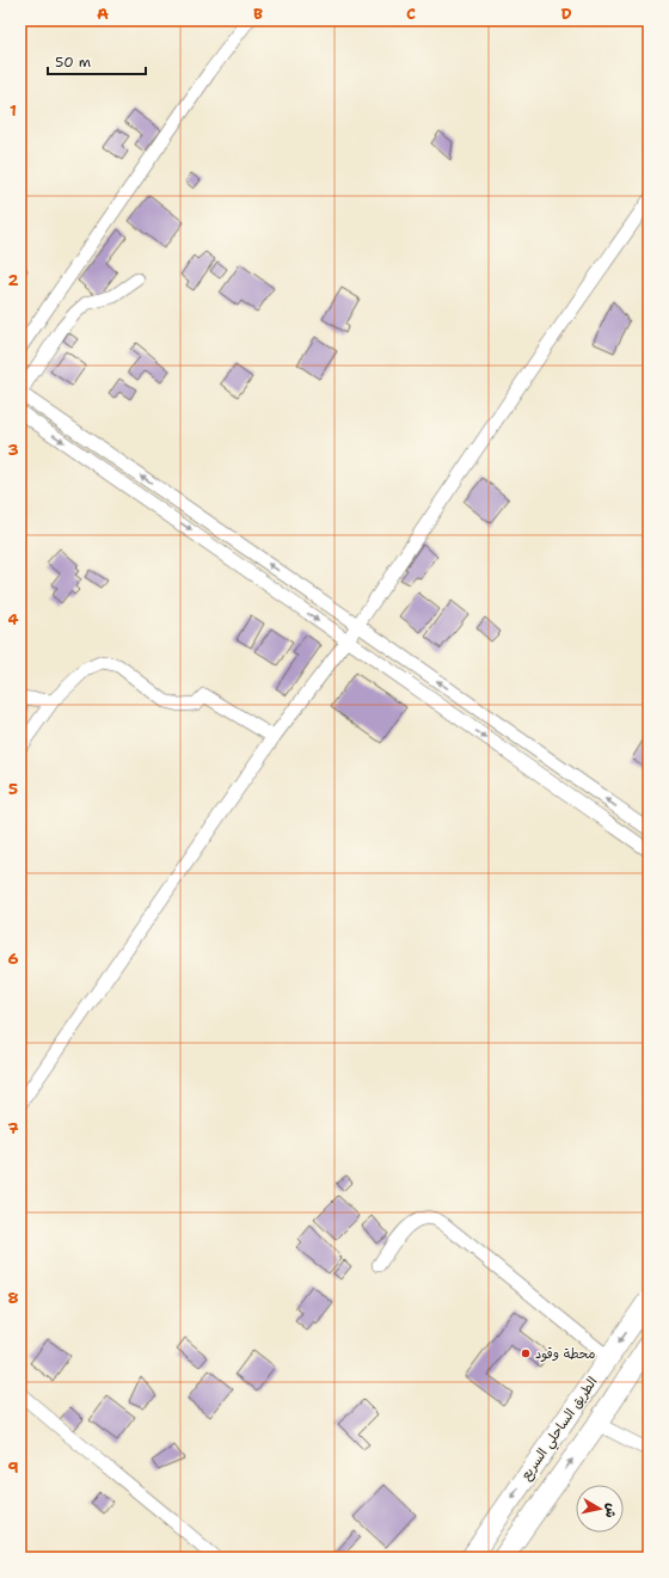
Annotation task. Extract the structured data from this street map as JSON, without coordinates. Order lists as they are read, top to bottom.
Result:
{
  "streets": {
    "highway": ["الطريق الساحلي السريع"]
  },
  "places": ["محطة وقود"],
  "scale_bar": "50 m",
  "north": "right",
  "grid": {
    "columns": [
      "A",
      "B",
      "C",
      "D"
    ],
    "rows": [
      "1",
      "2",
      "3",
      "4",
      "5",
      "6",
      "7",
      "8",
      "9"
    ]
  }
}
